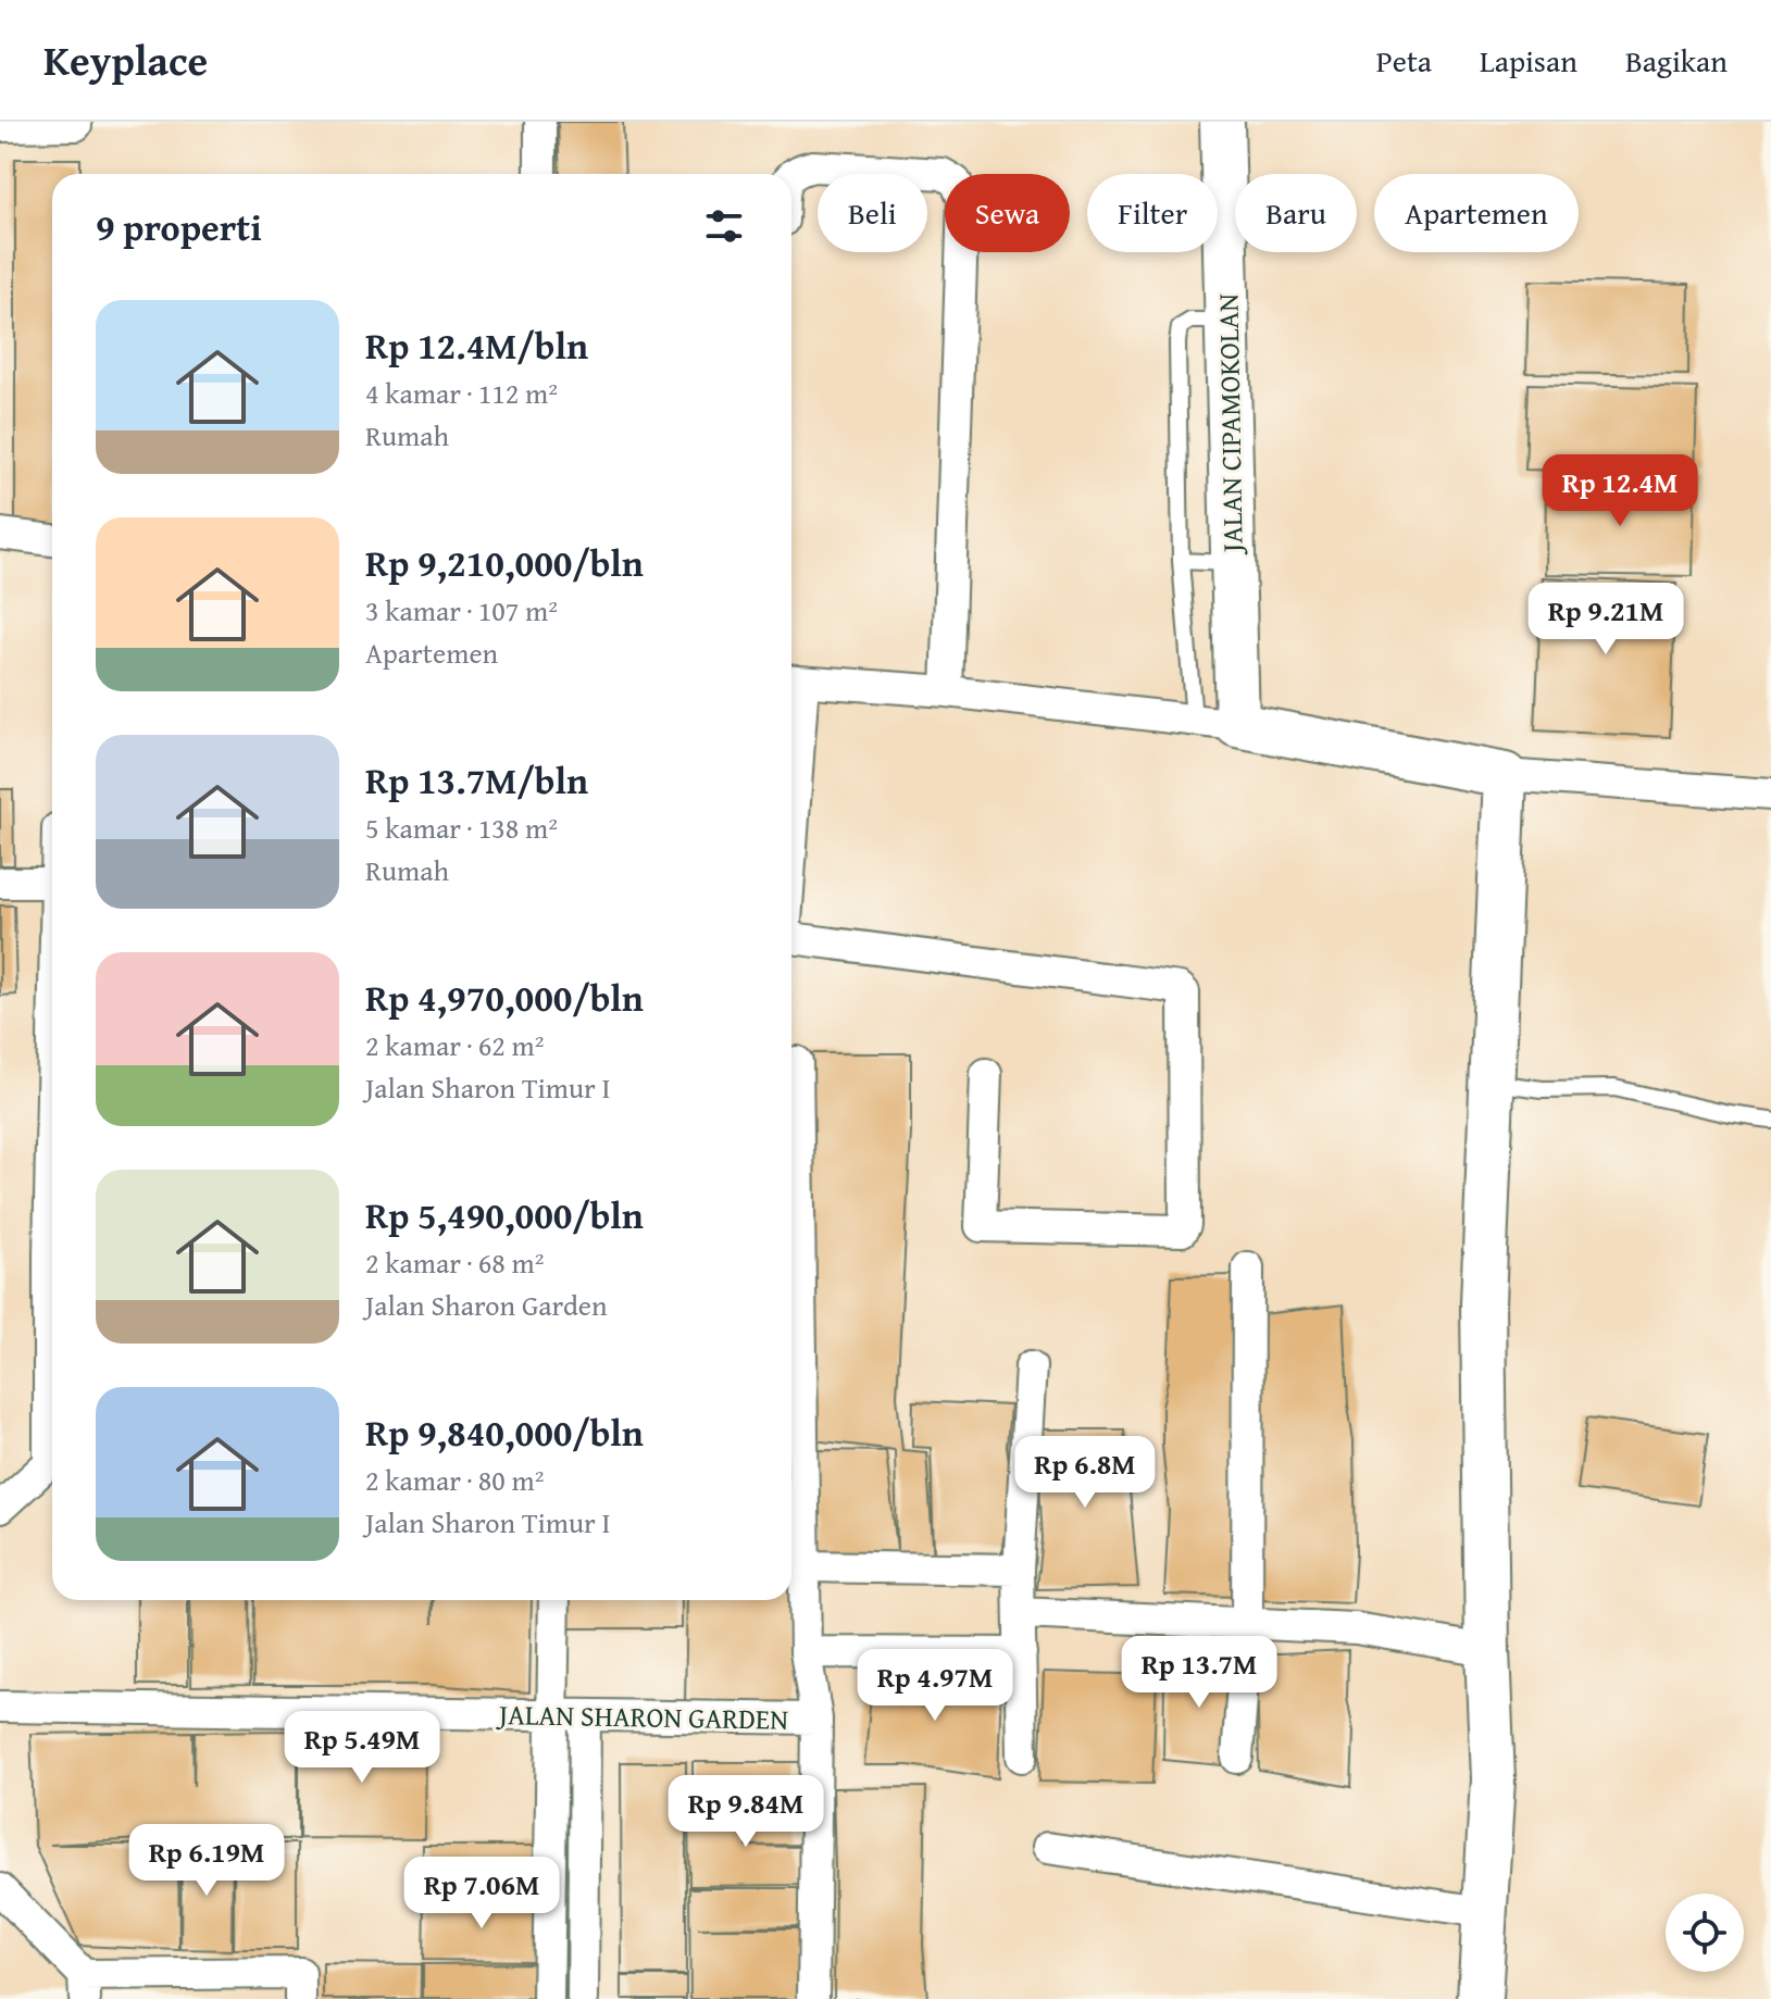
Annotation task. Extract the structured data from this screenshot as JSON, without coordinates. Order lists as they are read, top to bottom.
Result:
{
  "streets": {
    "street": ["JALAN CIPAMOKOLAN", "JALAN SHARON GARDEN"]
  },
  "page": {
    "header": "Keyplace",
    "nav": ["Peta", "Lapisan", "Bagikan"],
    "chip": [
      "Beli",
      "Sewa",
      "Filter",
      "Baru",
      "Apartemen"
    ],
    "heading": "9 properti",
    "list": [
      {
        "name": "Rp 12.4M/bln",
        "note": "4 kamar · 112 m² · Rumah"
      },
      {
        "name": "Rp 9,210,000/bln",
        "note": "3 kamar · 107 m² · Apartemen"
      },
      {
        "name": "Rp 13.7M/bln",
        "note": "5 kamar · 138 m² · Rumah"
      },
      {
        "name": "Rp 4,970,000/bln",
        "note": "2 kamar · 62 m² · Jalan Sharon Timur I"
      },
      {
        "name": "Rp 5,490,000/bln",
        "note": "2 kamar · 68 m² · Jalan Sharon Garden"
      },
      {
        "name": "Rp 9,840,000/bln",
        "note": "2 kamar · 80 m² · Jalan Sharon Timur I"
      }
    ],
    "price": [
      "Rp 12.4M",
      "Rp 9.21M",
      "Rp 6.8M",
      "Rp 13.7M",
      "Rp 4.97M",
      "Rp 5.49M",
      "Rp 9.84M",
      "Rp 6.19M",
      "Rp 7.06M"
    ]
  }
}
